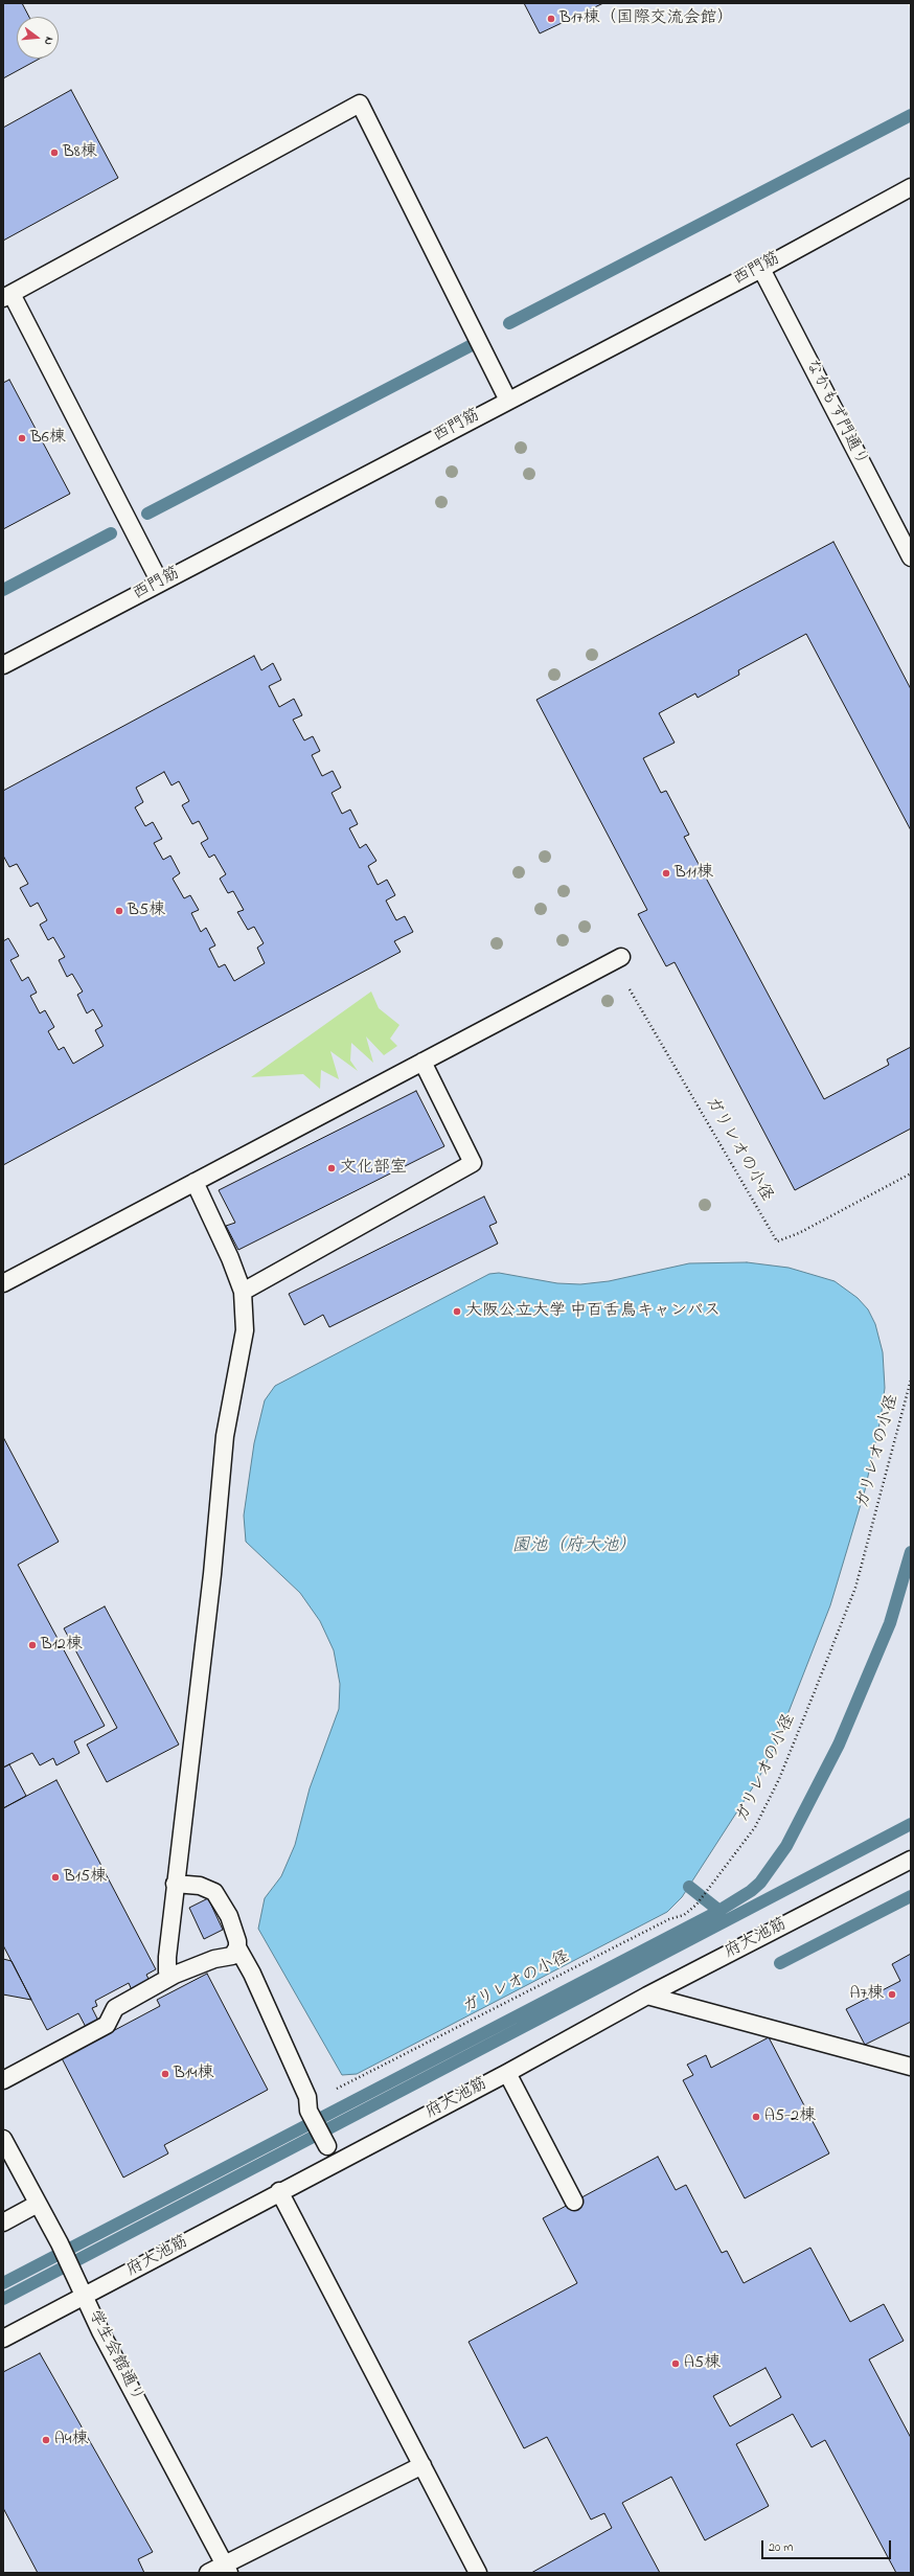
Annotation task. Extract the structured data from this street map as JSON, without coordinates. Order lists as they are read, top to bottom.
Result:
{
  "streets": {
    "lane": [
      "西門筋",
      "なかもず門通り",
      "府大池筋",
      "学生会館通り"
    ],
    "path": ["ガリレオの小径"]
  },
  "crossings": [
    ["西門筋", "なかもず門通り"],
    ["府大池筋", "学生会館通り"]
  ],
  "water": ["園池（府大池）"],
  "places": [
    "B17棟（国際交流会館）",
    "B8棟",
    "B6棟",
    "B11棟",
    "B5棟",
    "文化部室",
    "大阪公立大学 中百舌鳥キャンパス",
    "B12棟",
    "B15棟",
    "A7棟",
    "B14棟",
    "A5-2棟",
    "A5棟",
    "A4棟"
  ],
  "scale_bar": "20 m",
  "north": "right"
}
